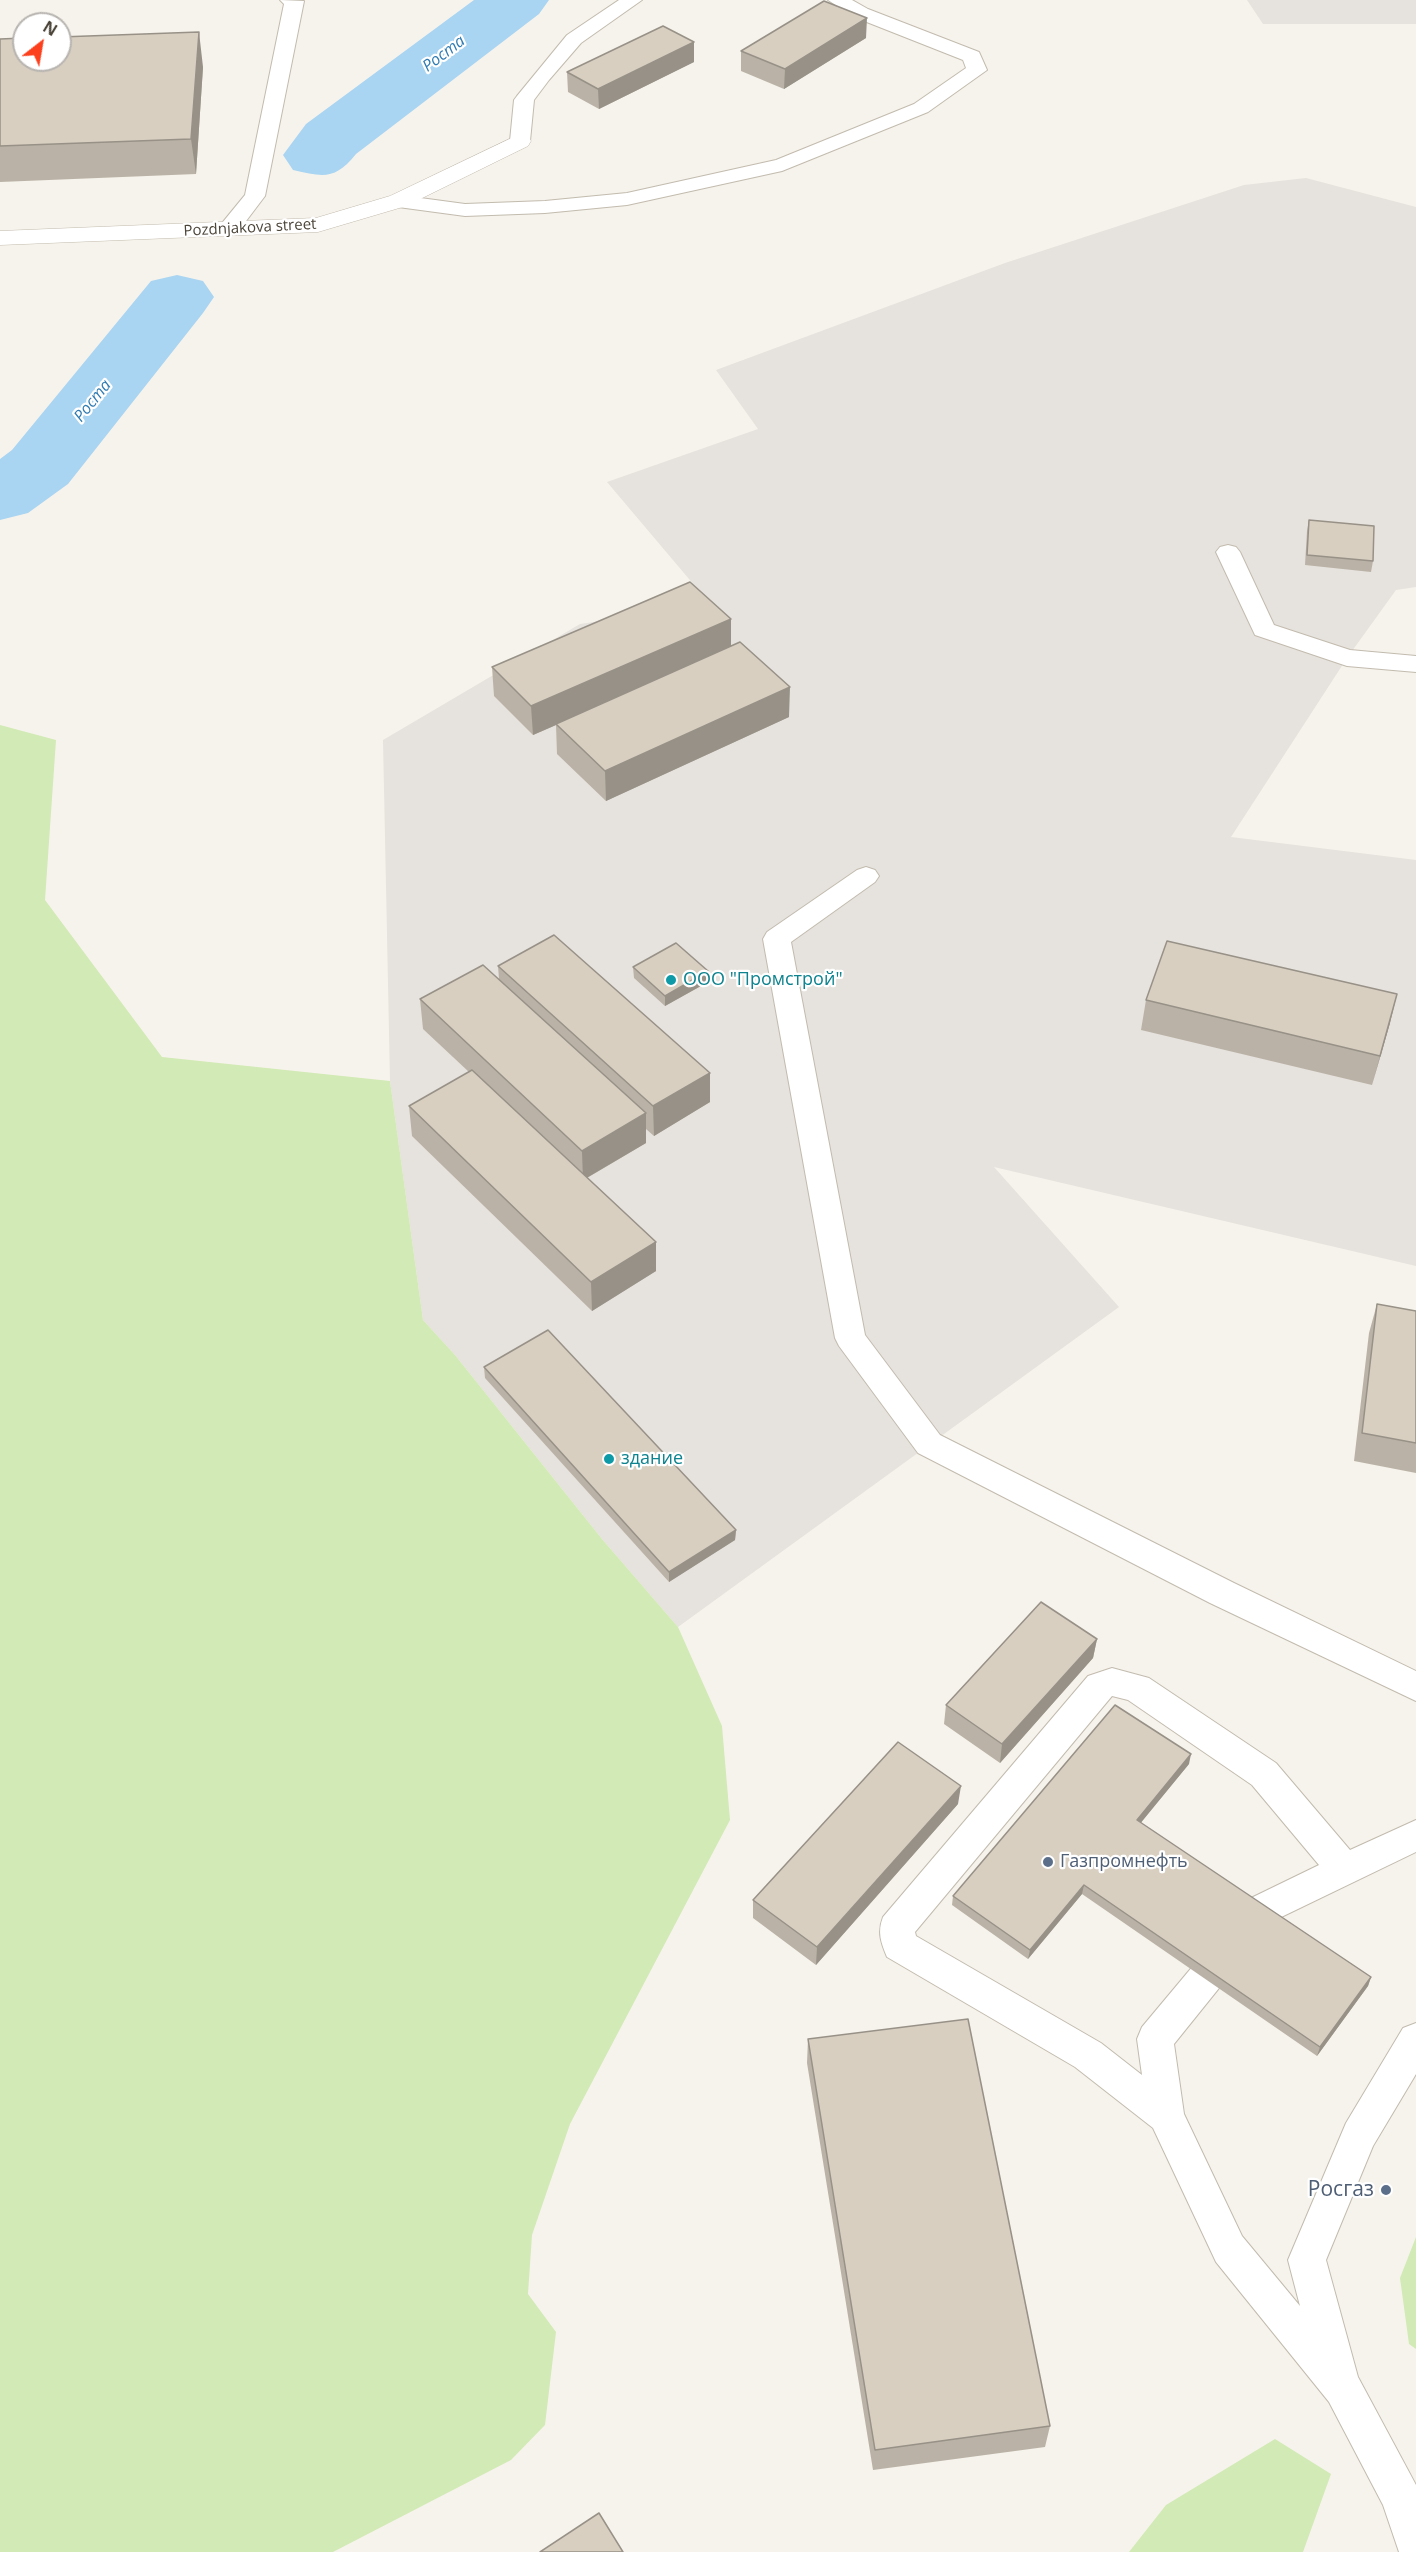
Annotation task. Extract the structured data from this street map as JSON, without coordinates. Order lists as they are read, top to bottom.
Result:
{
  "streets": {
    "street": ["Pozdnjakova street"]
  },
  "water": ["Роста"],
  "places": [
    "ООО \"Промстрой\"",
    "здание",
    "Газпромнефть",
    "Росгаз"
  ],
  "north": "top right"
}
